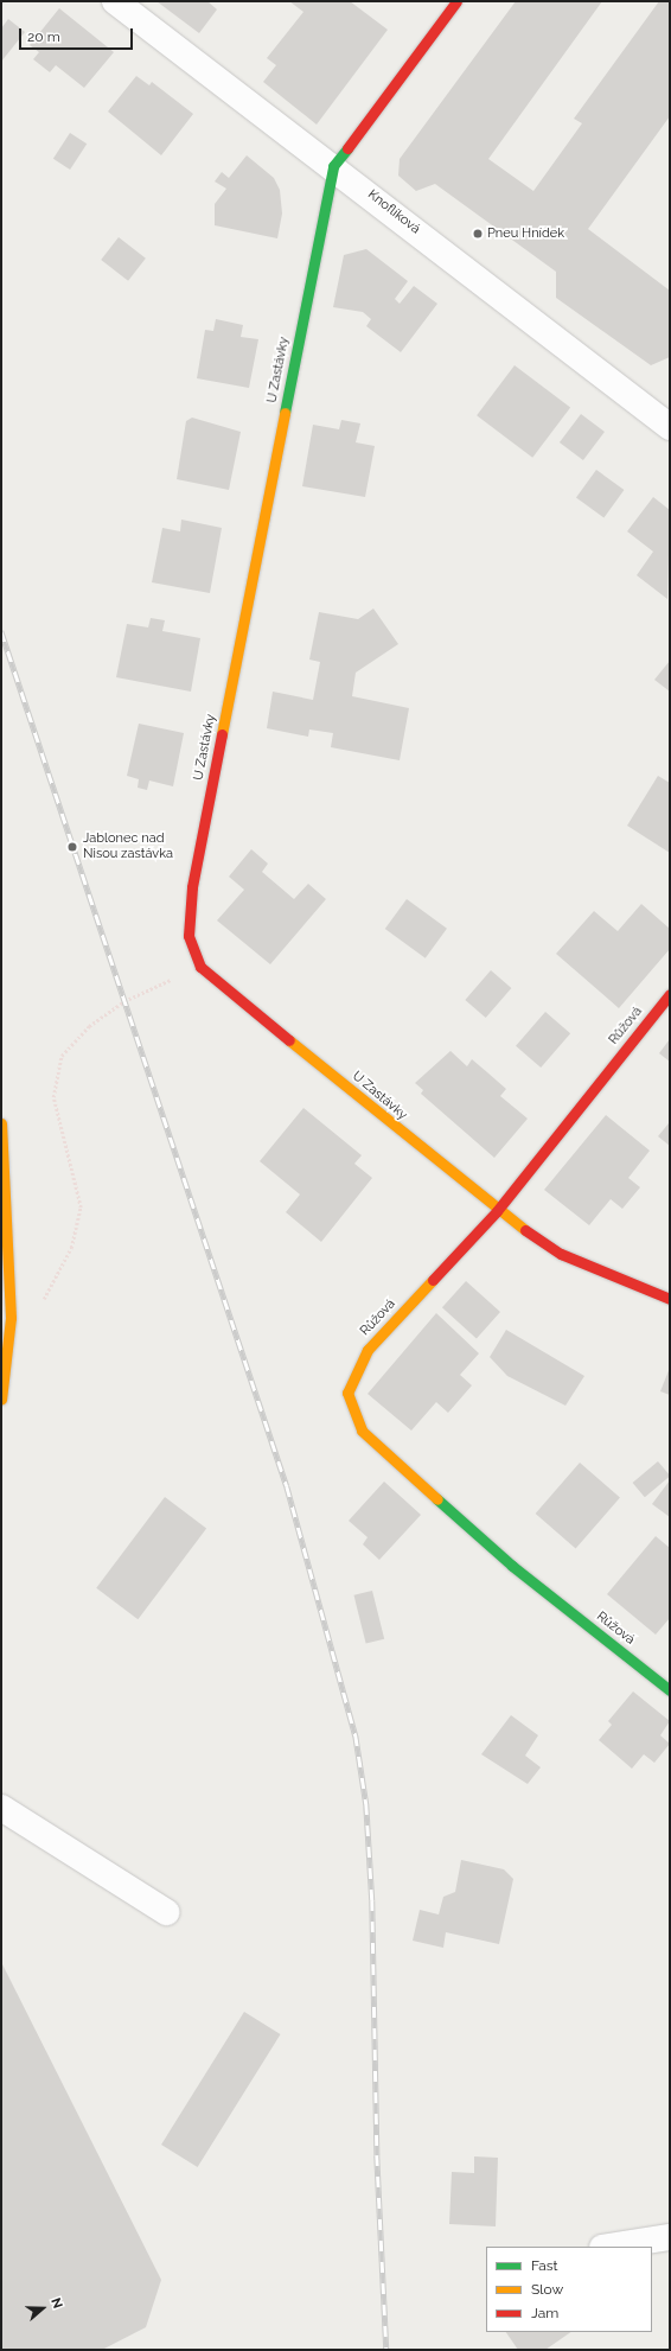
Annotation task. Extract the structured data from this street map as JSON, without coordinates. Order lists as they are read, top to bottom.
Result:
{
  "streets": {
    "street": ["Knoflíková", "U Zastávky", "Růžová"]
  },
  "crossings": [
    ["Knoflíková", "U Zastávky"],
    ["U Zastávky", "Růžová"]
  ],
  "places": ["Pneu Hnídek", "Jablonec nad Nisou zastávka"],
  "legend": ["Fast", "Slow", "Jam"],
  "scale_bar": "20 m",
  "north": "right"
}
